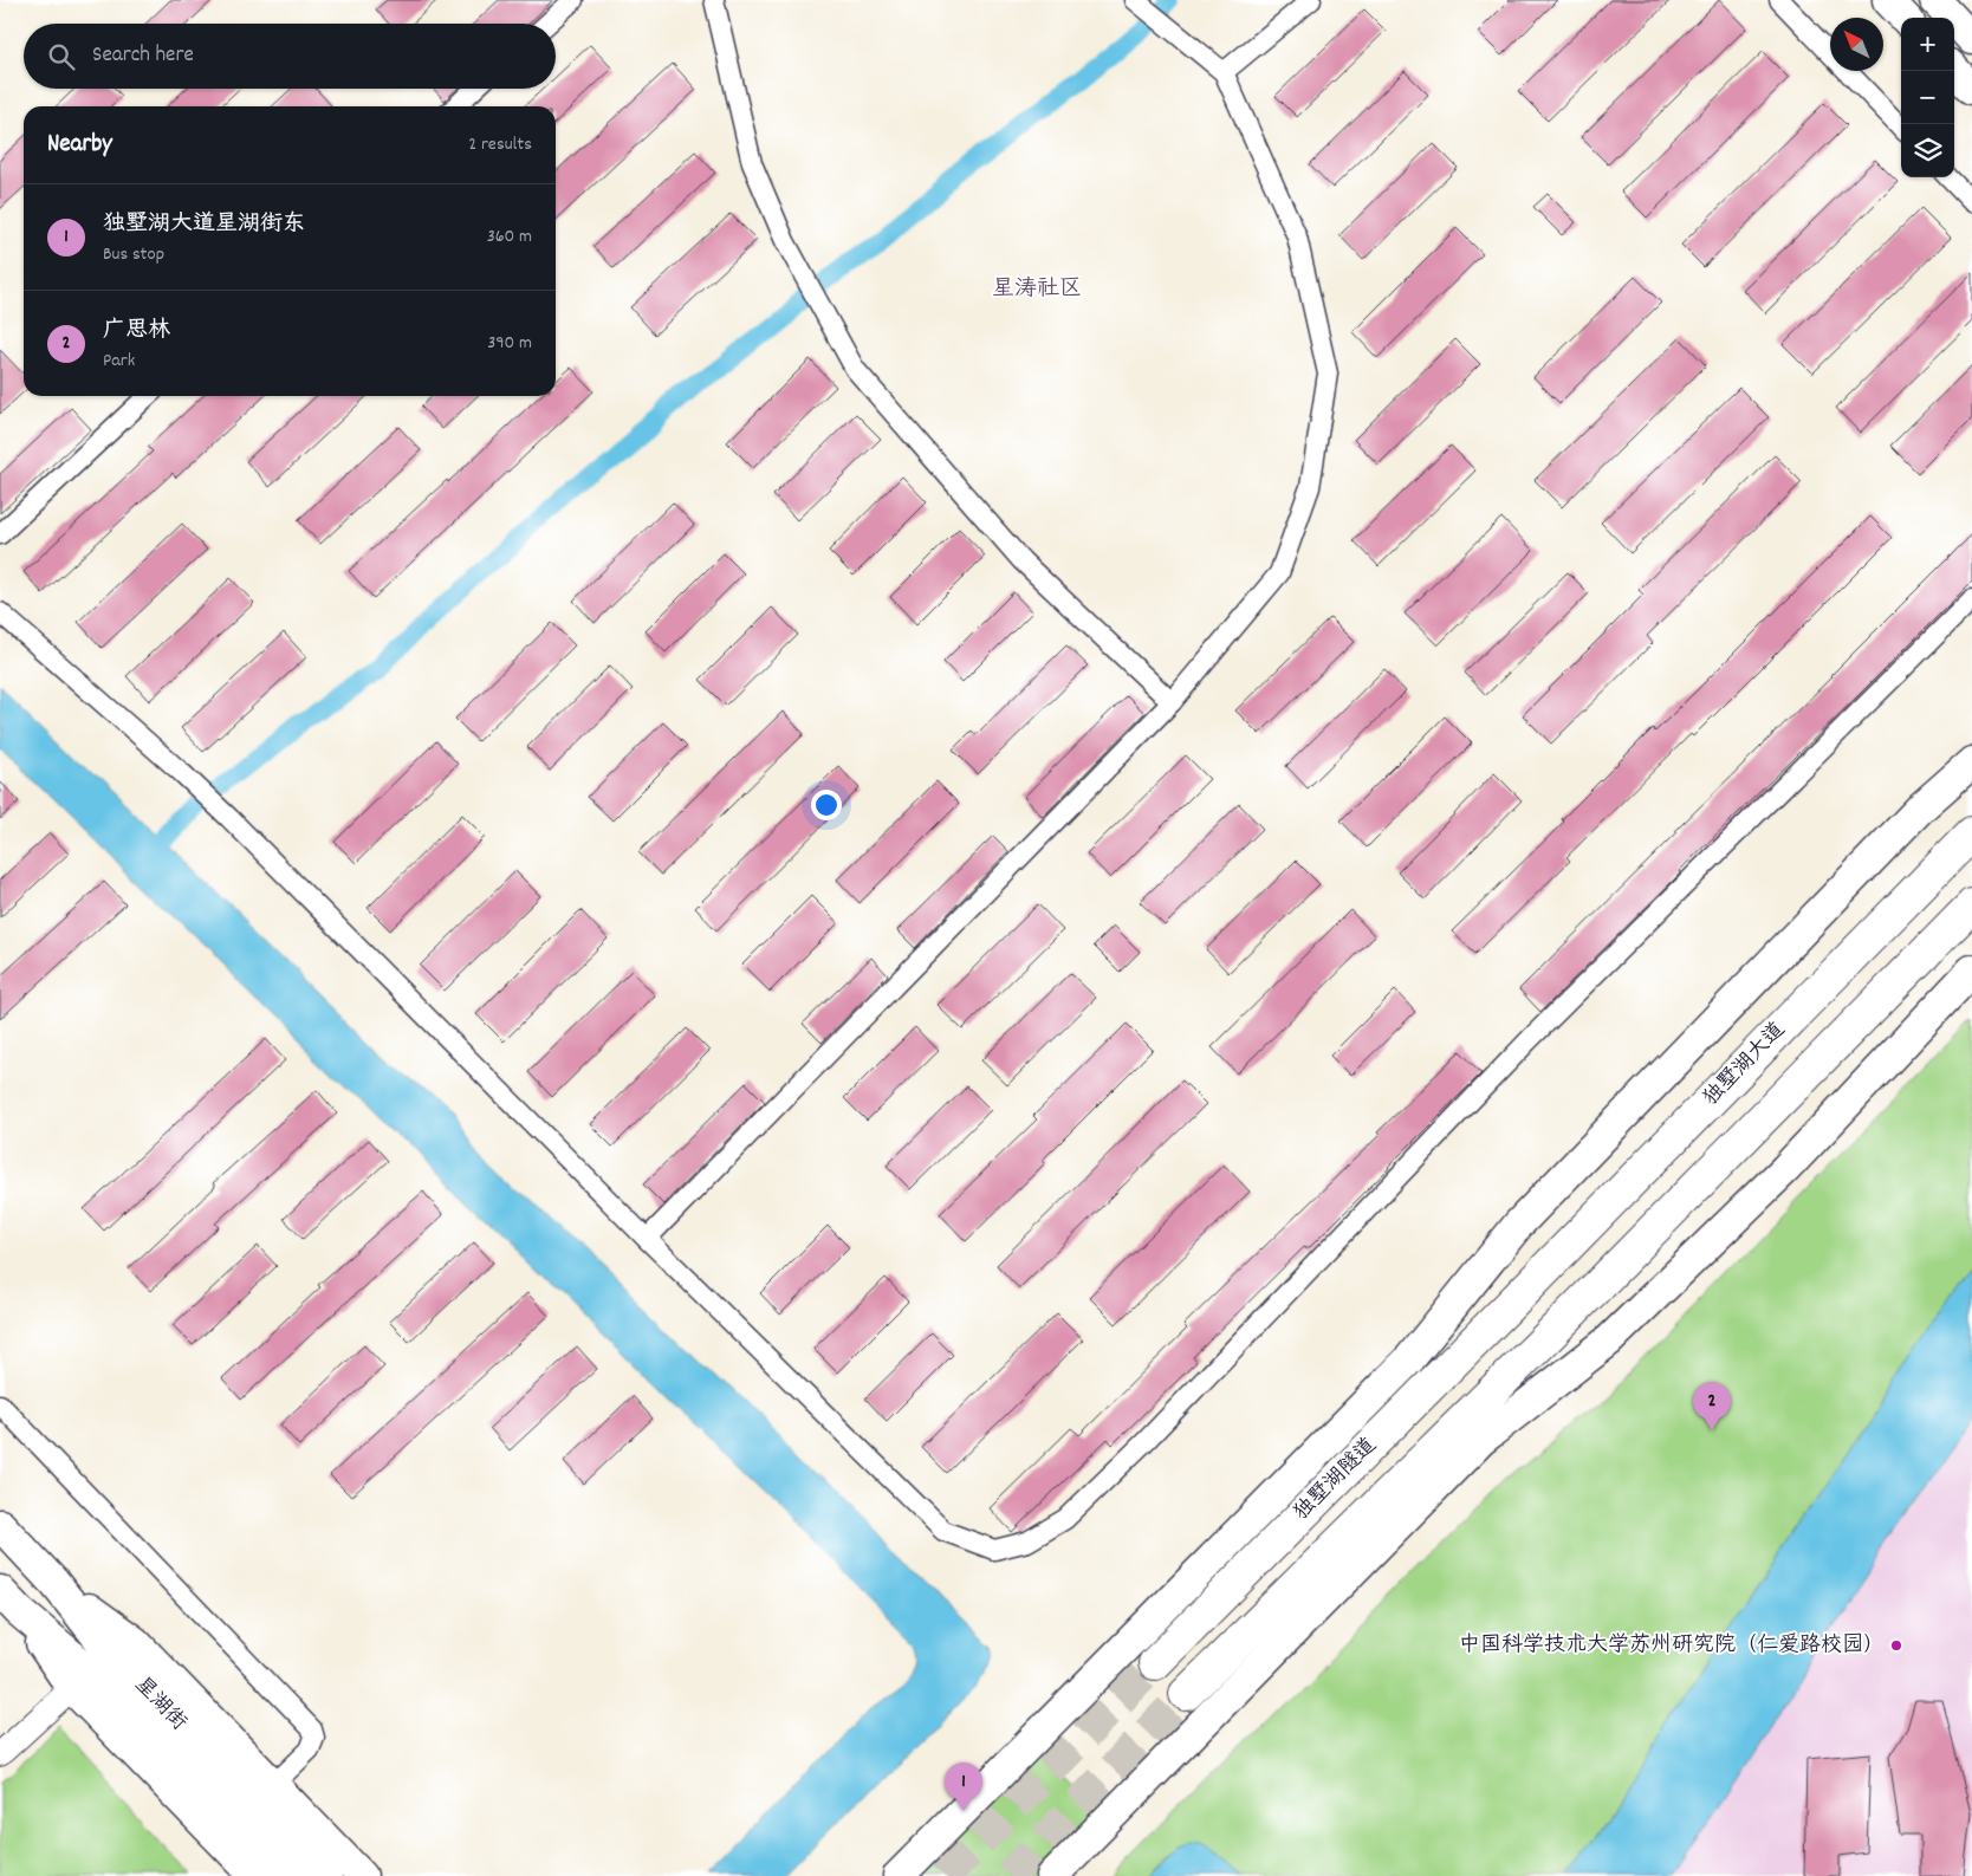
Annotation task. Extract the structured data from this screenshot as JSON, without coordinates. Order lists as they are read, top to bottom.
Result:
{
  "streets": {
    "highway": ["独墅湖大道", "独墅湖隧道"],
    "main road": ["星湖街"]
  },
  "crossings": [
    ["独墅湖大道", "独墅湖隧道"]
  ],
  "districts": ["星涛社区"],
  "places": ["中国科学技术大学苏州研究院（仁爱路校园）"],
  "north": "top left",
  "page": {
    "map_buttons": ["+", "−"],
    "search": "Search here",
    "heading": ["Nearby", "2 results"],
    "list": [
      {
        "mark": "1",
        "name": "独墅湖大道星湖街东",
        "note": "Bus stop",
        "value": "360 m"
      },
      {
        "mark": "2",
        "name": "广思林",
        "note": "Park",
        "value": "390 m"
      }
    ],
    "pins": ["2", "1"]
  }
}
